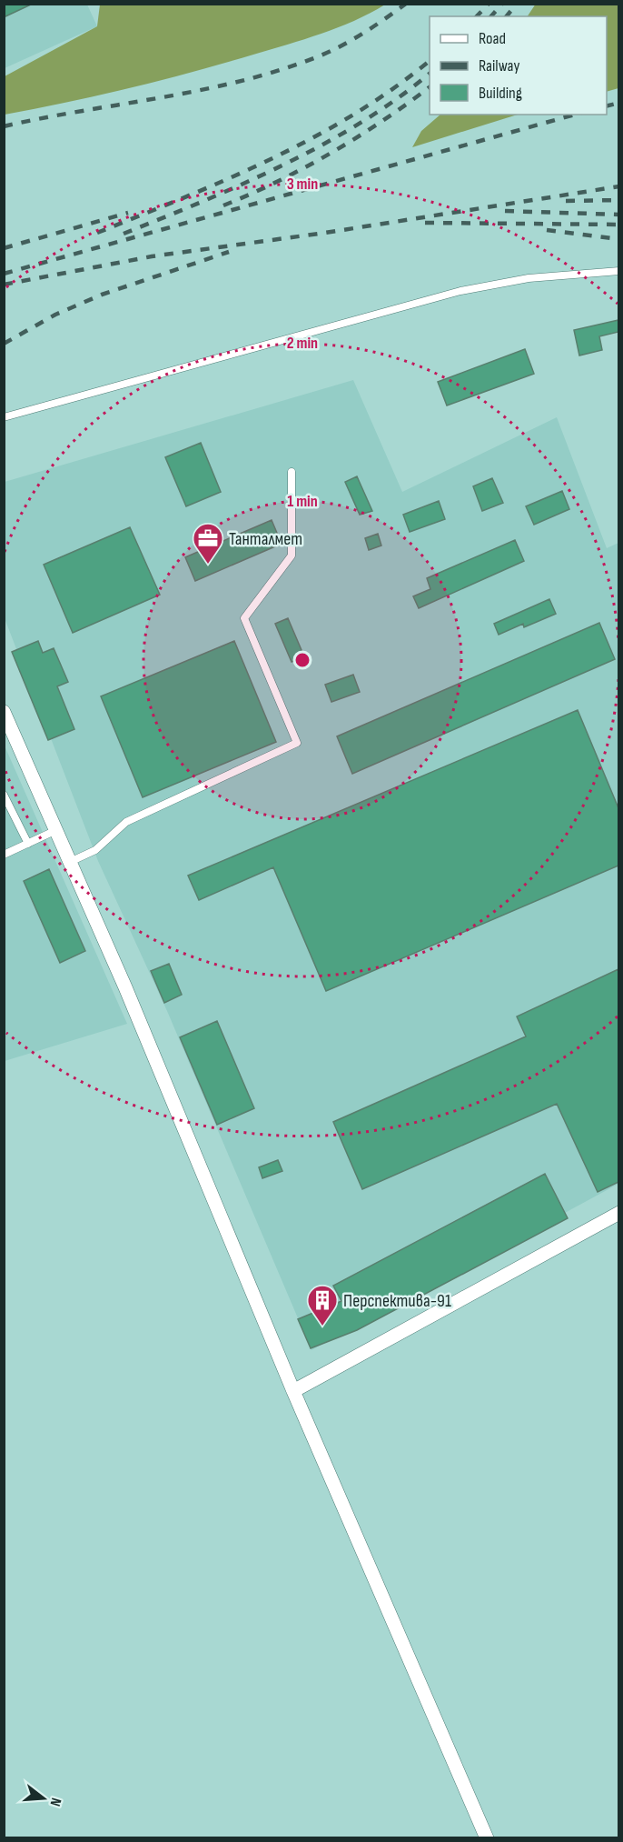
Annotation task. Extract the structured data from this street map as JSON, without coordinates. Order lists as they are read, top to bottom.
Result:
{
  "places": {
    "office": ["Танталмет"],
    "building": ["Перспектива-91"]
  },
  "legend": ["Road", "Railway", "Building"],
  "north": "right",
  "rings": ["3 min", "2 min", "1 min"]
}
